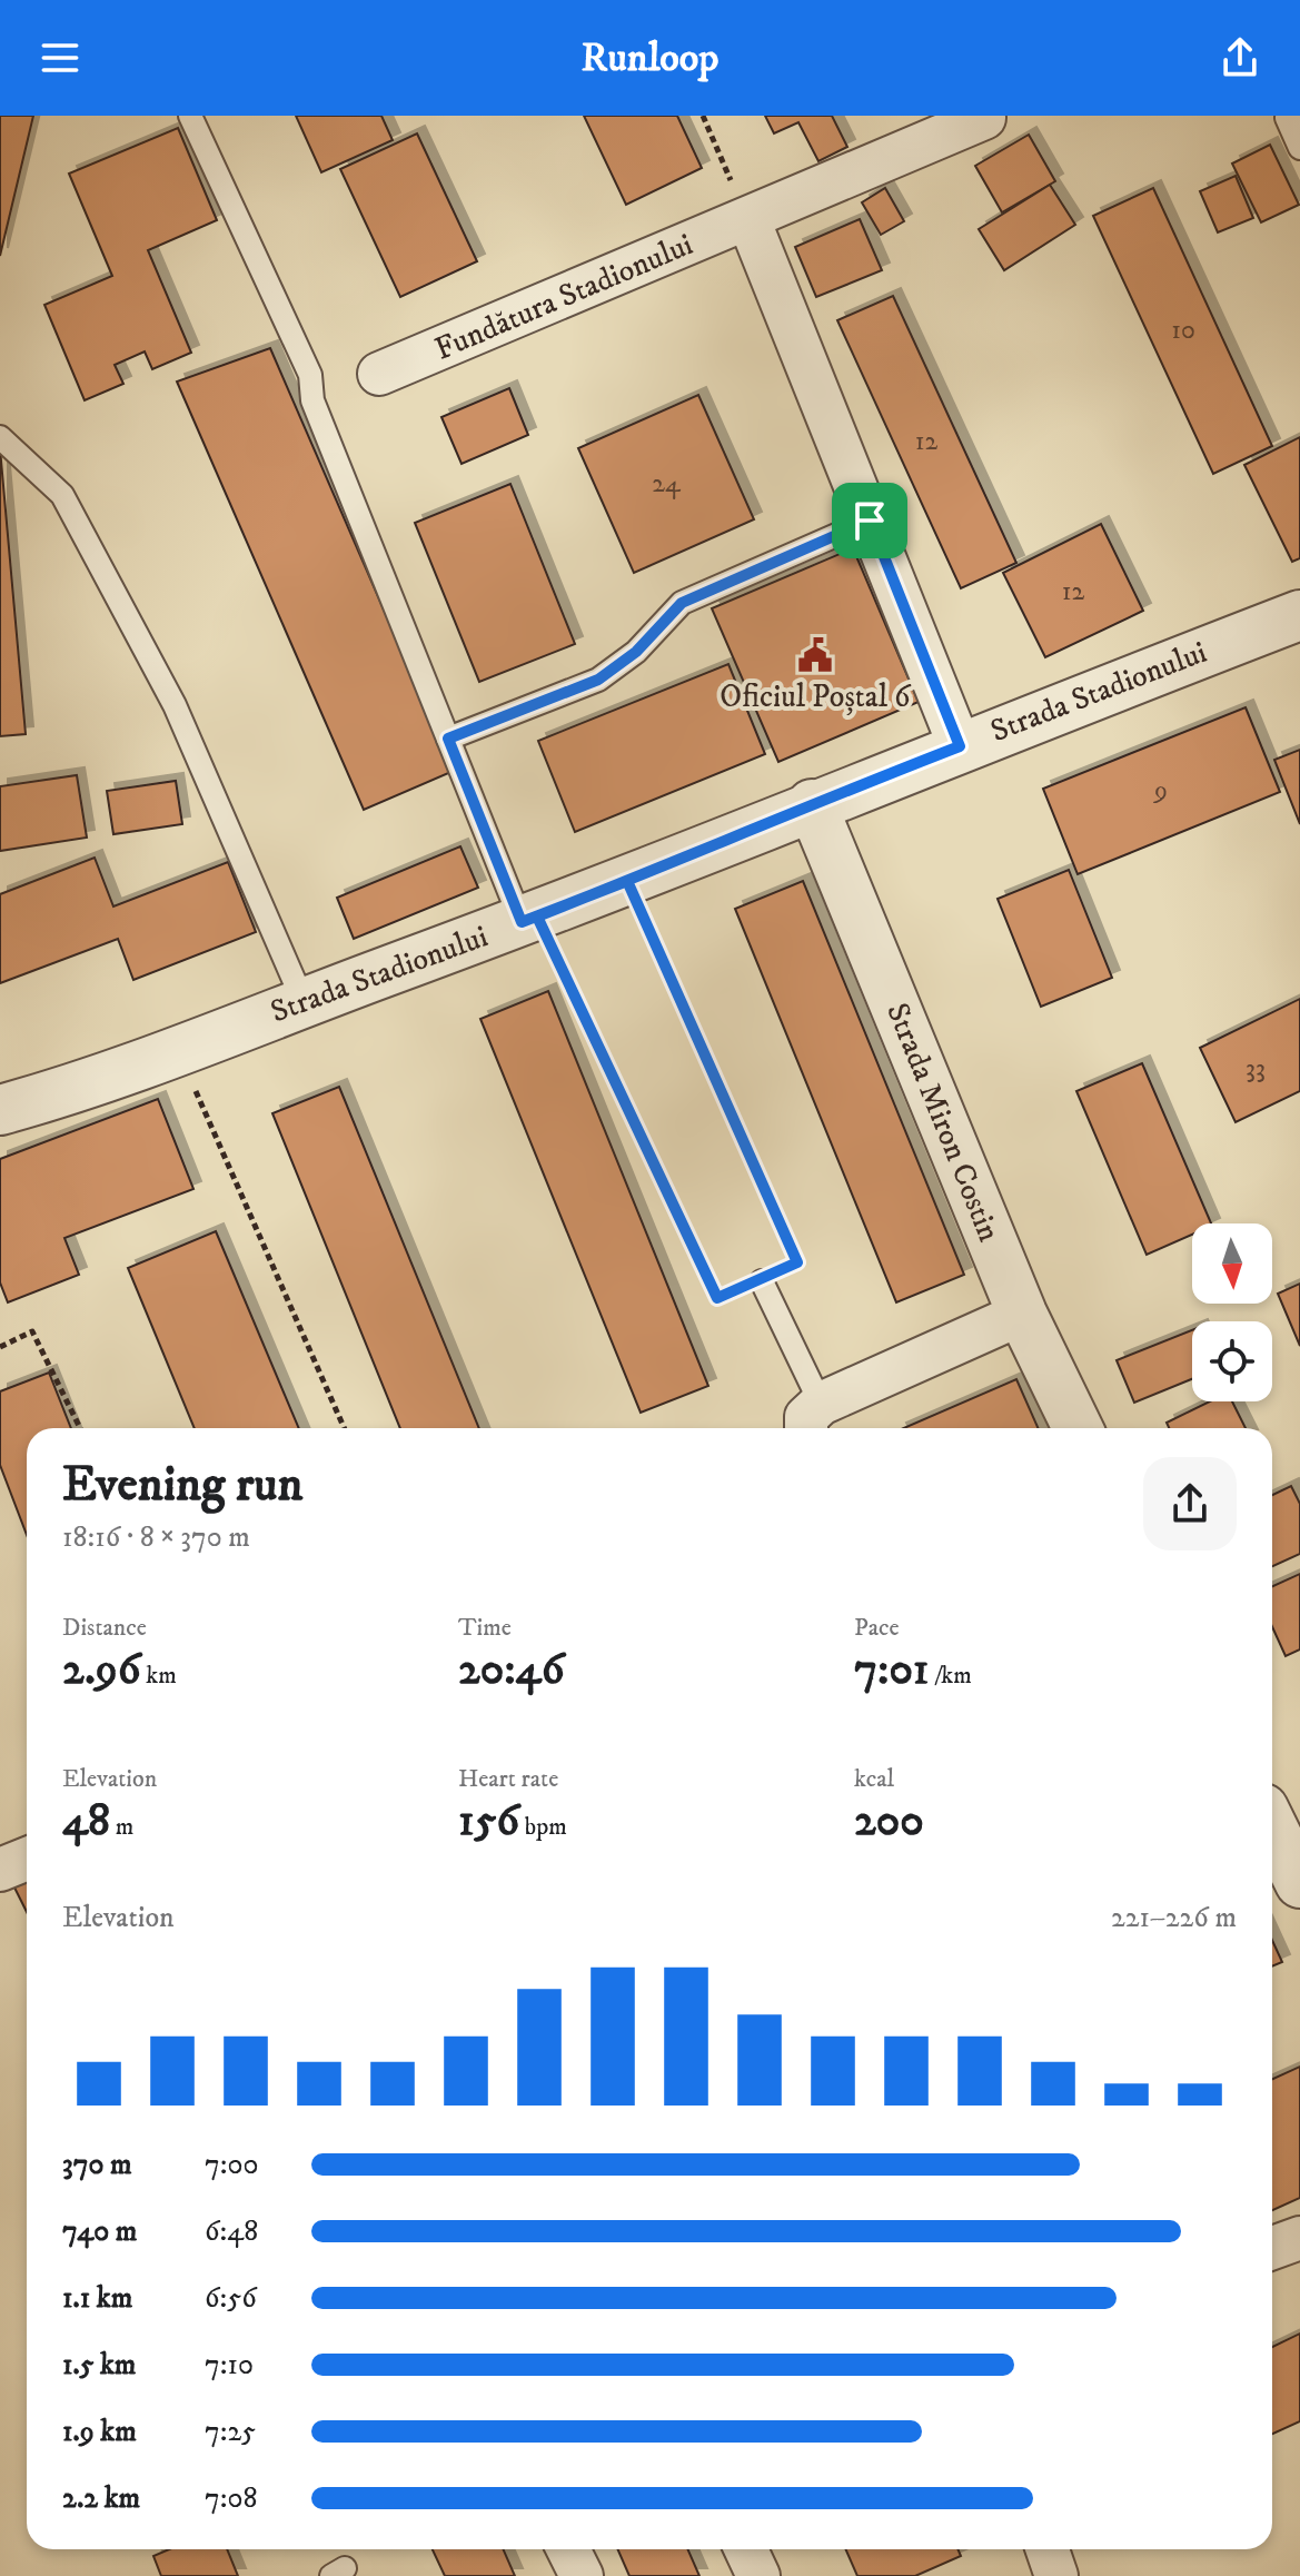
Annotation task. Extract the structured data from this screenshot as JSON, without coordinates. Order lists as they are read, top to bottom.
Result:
{
  "streets": {
    "street": ["Fundătura Stadionului", "Strada Stadionului", "Strada Miron Costin"]
  },
  "crossings": [
    ["Strada Stadionului", "Strada Miron Costin"]
  ],
  "places": {
    "public building": ["Oficiul Poștal 6"]
  },
  "house_numbers": [
    "10",
    "12",
    "24",
    "12",
    "9",
    "33"
  ],
  "north": "bottom",
  "page": {
    "header": "Runloop",
    "heading": ["Evening run", "18:16 · 8 × 370 m"],
    "stats": [
      ["Distance", "2.96 km"],
      ["Time", "20:46"],
      ["Pace", "7:01 /km"],
      ["Elevation", "48 m"],
      ["Heart rate", "156 bpm"],
      ["kcal", "200"]
    ],
    "chart": ["Elevation", "221–226 m"],
    "list": [
      {
        "name": "370 m",
        "note": "7:00"
      },
      {
        "name": "740 m",
        "note": "6:48"
      },
      {
        "name": "1.1 km",
        "note": "6:56"
      },
      {
        "name": "1.5 km",
        "note": "7:10"
      },
      {
        "name": "1.9 km",
        "note": "7:25"
      },
      {
        "name": "2.2 km",
        "note": "7:08"
      }
    ]
  }
}
